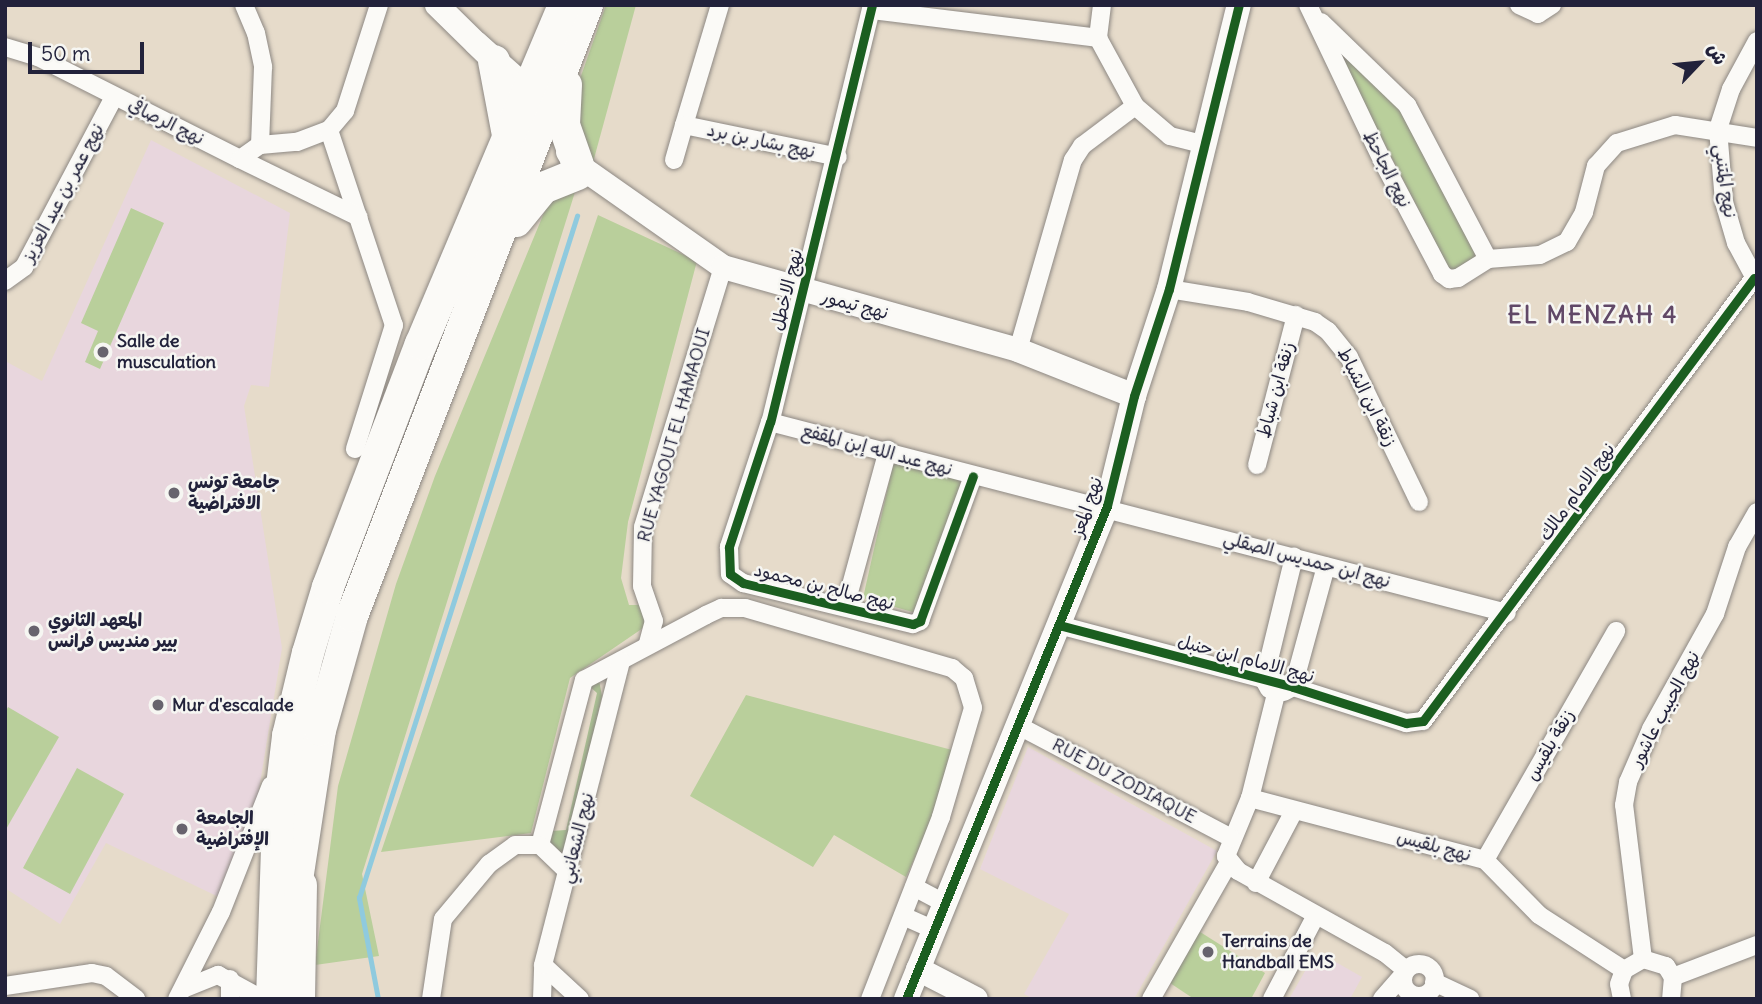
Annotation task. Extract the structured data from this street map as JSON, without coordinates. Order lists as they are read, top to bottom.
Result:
{
  "streets": {
    "street": [
      "نهج الرصافي",
      "نهج بشار بن برد",
      "نهج الجاحظ",
      "نهج المتنبي",
      "نهج عمر بن عبد العزيز",
      "نهج الاخطل",
      "نهج تيمور",
      "زنقة ابن شباط",
      "زنقة ابن الشباط",
      "RUE YAGOUT EL HAMAOUI",
      "نهج عبد الله إبن المقفع",
      "نهج الامام مالك",
      "نهج المعز",
      "نهج ابن حمديس الصقلي",
      "نهج صالح بن محمود",
      "نهج الامام ابن حنبل",
      "نهج الحبيب عاشور",
      "زنقة بلقيس",
      "RUE DU ZODIAQUE",
      "نهج الشعانبي",
      "نهج بلقيس"
    ]
  },
  "crossings": [
    ["نهج الرصافي", "نهج عمر بن عبد العزيز"],
    ["نهج بشار بن برد", "نهج الاخطل"],
    ["نهج الجاحظ", "نهج المتنبي"],
    ["نهج المتنبي", "نهج الامام مالك"],
    ["نهج الاخطل", "نهج تيمور"],
    ["نهج الاخطل", "نهج عبد الله إبن المقفع"],
    ["نهج الاخطل", "نهج صالح بن محمود"],
    ["نهج تيمور", "RUE YAGOUT EL HAMAOUI"],
    ["نهج تيمور", "نهج المعز"],
    ["زنقة ابن شباط", "زنقة ابن الشباط"],
    ["زنقة ابن الشباط", "نهج المعز"],
    ["نهج عبد الله إبن المقفع", "نهج المعز"],
    ["نهج عبد الله إبن المقفع", "نهج ابن حمديس الصقلي"],
    ["نهج عبد الله إبن المقفع", "نهج صالح بن محمود"],
    ["نهج الامام مالك", "نهج ابن حمديس الصقلي"],
    ["نهج الامام مالك", "نهج الامام ابن حنبل"],
    ["نهج المعز", "نهج ابن حمديس الصقلي"],
    ["نهج المعز", "نهج الامام ابن حنبل"],
    ["نهج المعز", "RUE DU ZODIAQUE"],
    ["زنقة بلقيس", "نهج بلقيس"]
  ],
  "districts": ["EL MENZAH 4"],
  "places": [
    "Salle de musculation",
    "جامعة تونس الافتراضية",
    "المعهد الثانوي بيير منديس فرانس",
    "Mur d'escalade",
    "الجامعة الإفتراضية",
    "Terrains de Handball EMS"
  ],
  "scale_bar": "50 m",
  "north": "top right"
}
